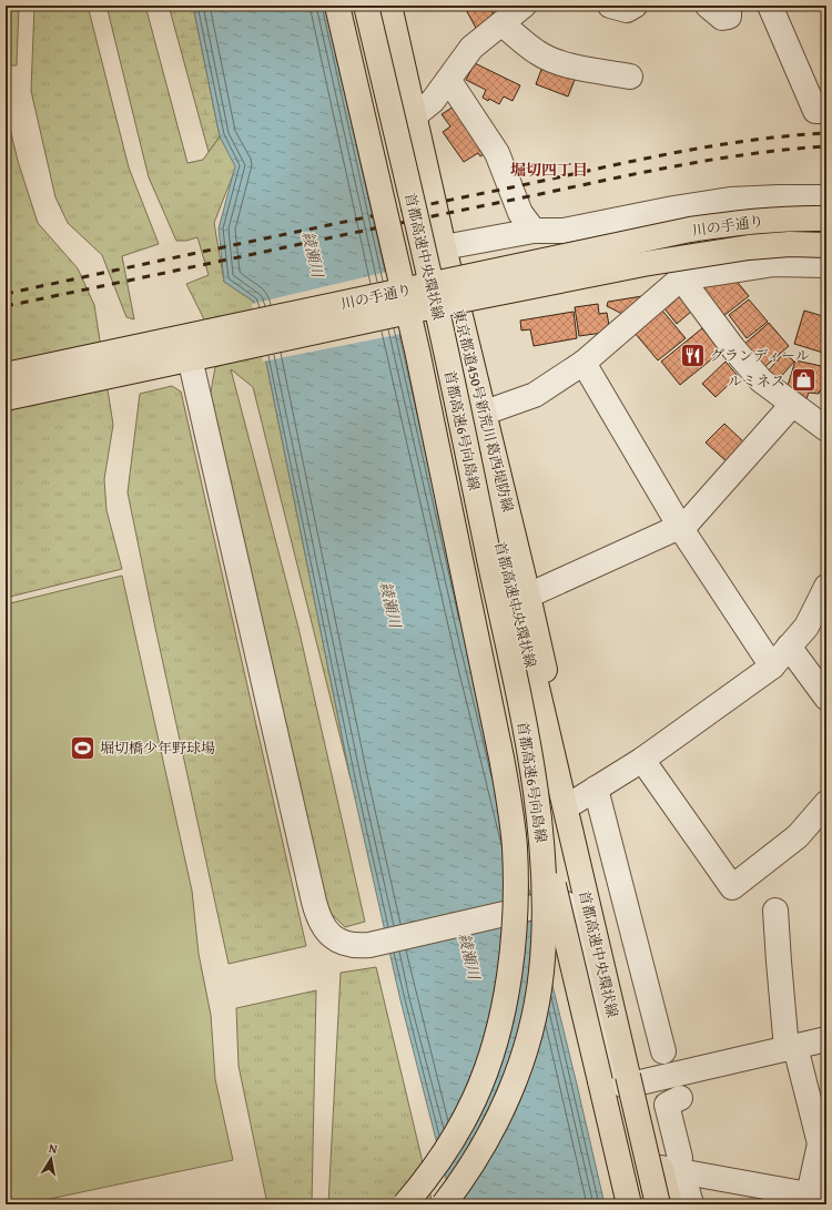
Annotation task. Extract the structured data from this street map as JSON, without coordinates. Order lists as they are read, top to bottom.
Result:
{
  "streets": {
    "main road": [
      "川の手通り",
      "首都高速中央環状線",
      "東京都道450号新荒川葛西堤防線",
      "首都高速6号向島線"
    ]
  },
  "crossings": [
    ["首都高速中央環状線", "首都高速6号向島線"]
  ],
  "districts": ["堀切四丁目"],
  "water": ["綾瀬川"],
  "places": {
    "restaurant": ["グランディール"],
    "shop": ["ルミネス"],
    "sports": ["堀切橋少年野球場"]
  },
  "north": "top"
}
